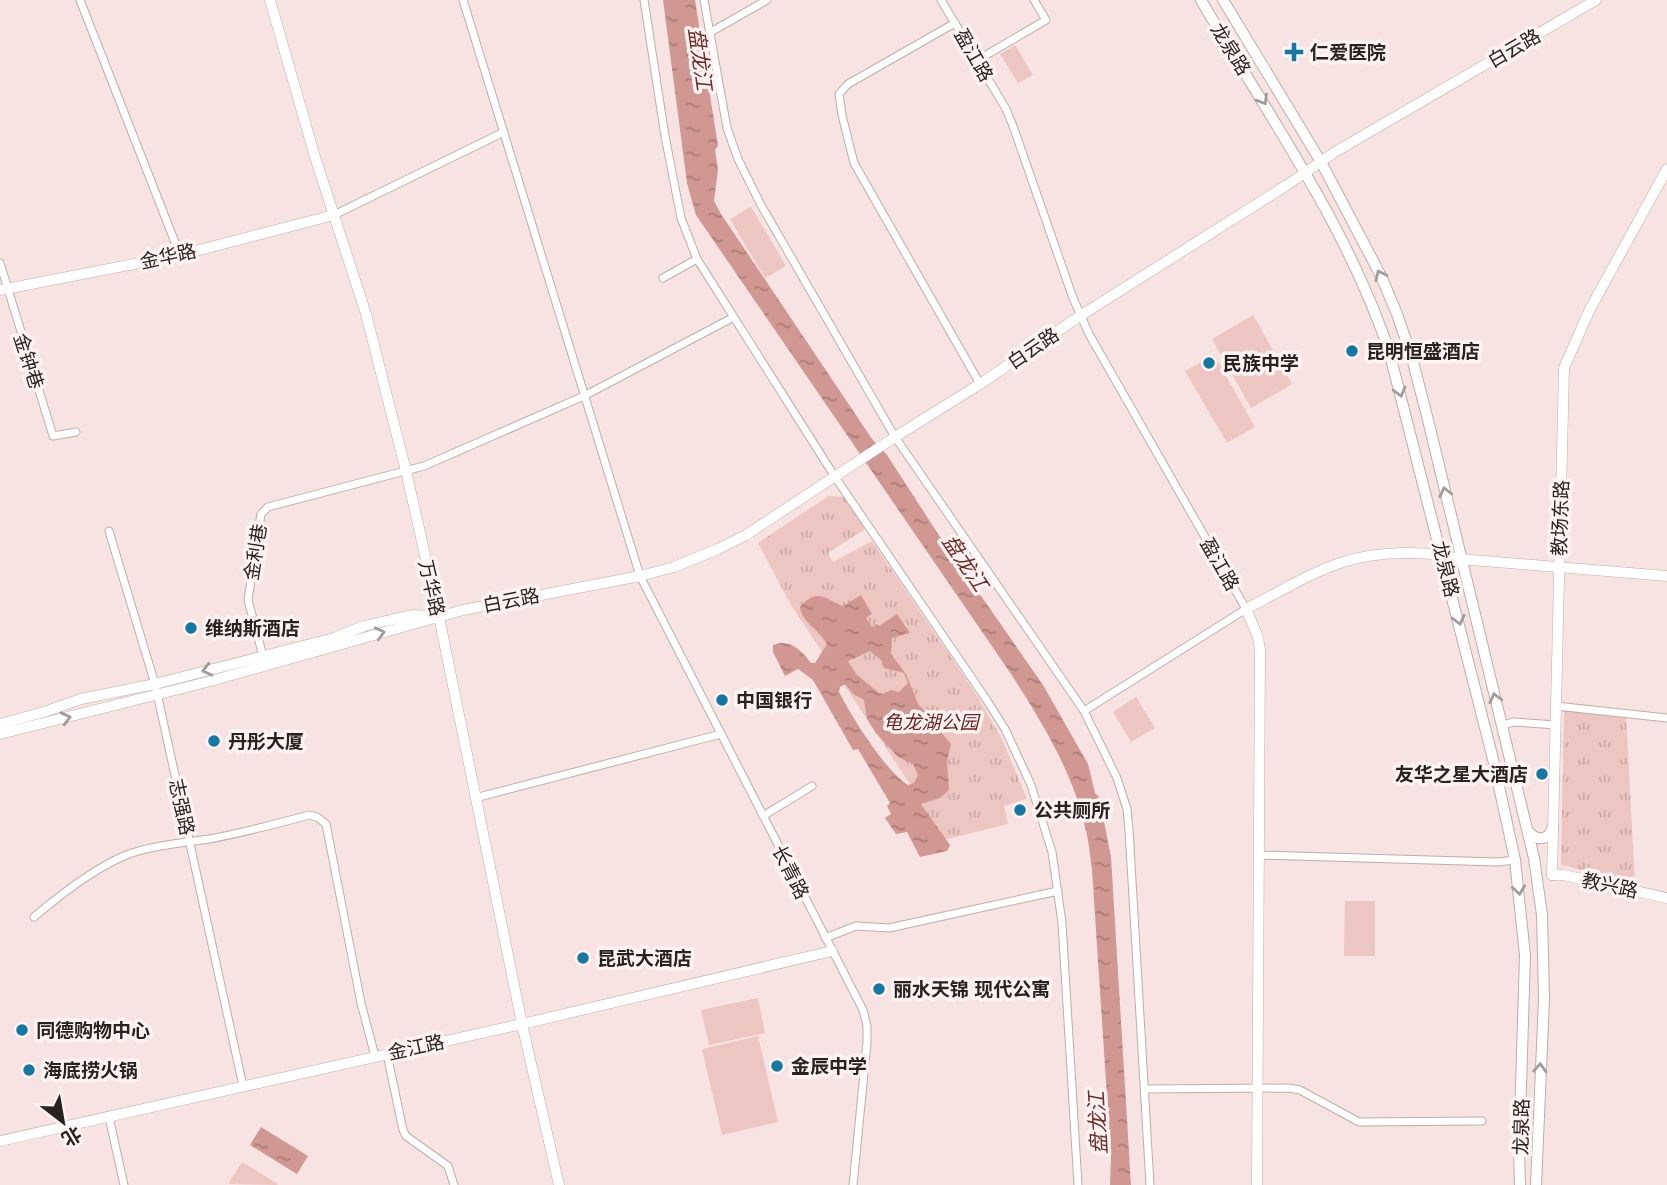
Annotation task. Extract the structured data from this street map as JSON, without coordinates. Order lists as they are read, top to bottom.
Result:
{
  "streets": {
    "main road": ["龙泉路"],
    "street": [
      "白云路",
      "盈江路",
      "金华路",
      "金钟巷",
      "教场东路",
      "金利巷",
      "万华路",
      "志强路",
      "长青路",
      "教兴路",
      "金江路"
    ]
  },
  "crossings": [
    ["白云路", "龙泉路"],
    ["白云路", "盈江路"],
    ["白云路", "金利巷"],
    ["白云路", "万华路"],
    ["白云路", "志强路"],
    ["白云路", "长青路"],
    ["金华路", "金钟巷"],
    ["金华路", "万华路"],
    ["教场东路", "教兴路"],
    ["金利巷", "万华路"],
    ["万华路", "金江路"],
    ["志强路", "金江路"],
    ["长青路", "金江路"]
  ],
  "water": ["盘龙江"],
  "parks": ["龟龙湖公园"],
  "places": {
    "health": ["仁爱医院"],
    "other": [
      "昆明恒盛酒店",
      "民族中学",
      "维纳斯酒店",
      "中国银行",
      "丹彤大厦",
      "友华之星大酒店",
      "公共厕所",
      "昆武大酒店",
      "丽水天锦 现代公寓",
      "同德购物中心",
      "金辰中学",
      "海底捞火锅"
    ]
  },
  "north": "bottom right"
}
